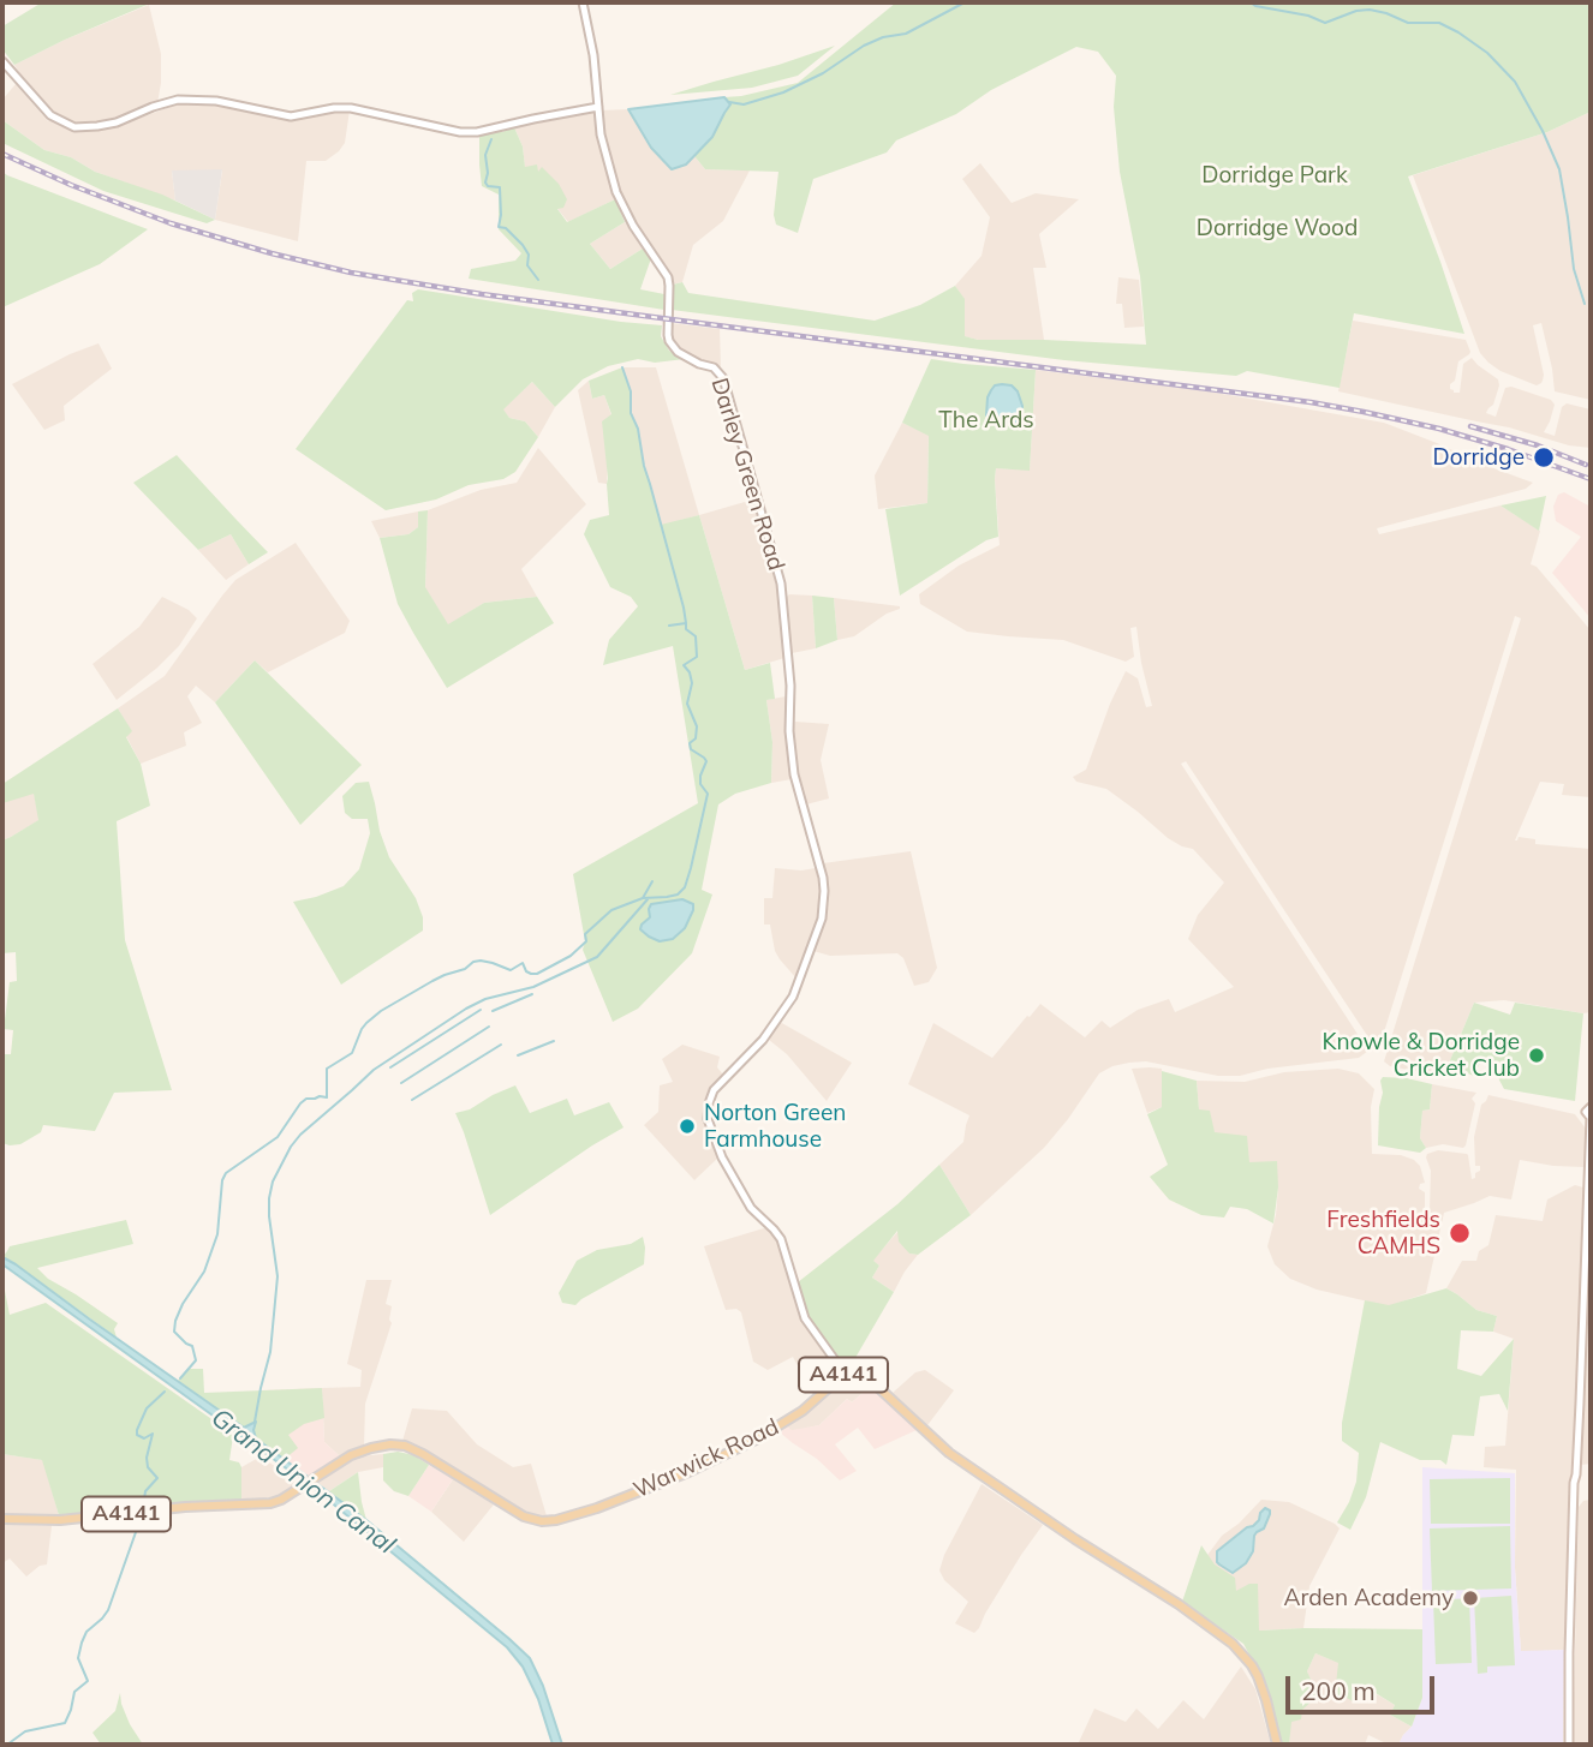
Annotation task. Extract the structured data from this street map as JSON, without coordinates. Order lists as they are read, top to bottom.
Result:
{
  "streets": {
    "main road": ["A4141", "Warwick Road"],
    "street": ["Darley Green Road"]
  },
  "crossings": [
    ["Darley Green Road", "A4141"],
    ["Darley Green Road", "Warwick Road"],
    ["A4141", "Warwick Road"]
  ],
  "water": ["Grand Union Canal"],
  "parks": ["Dorridge Park", "Dorridge Wood", "The Ards"],
  "places": [
    "Dorridge",
    "Knowle & Dorridge Cricket Club",
    "Norton Green Farmhouse",
    "Freshfields CAMHS",
    "Arden Academy"
  ],
  "scale_bar": "200 m"
}
